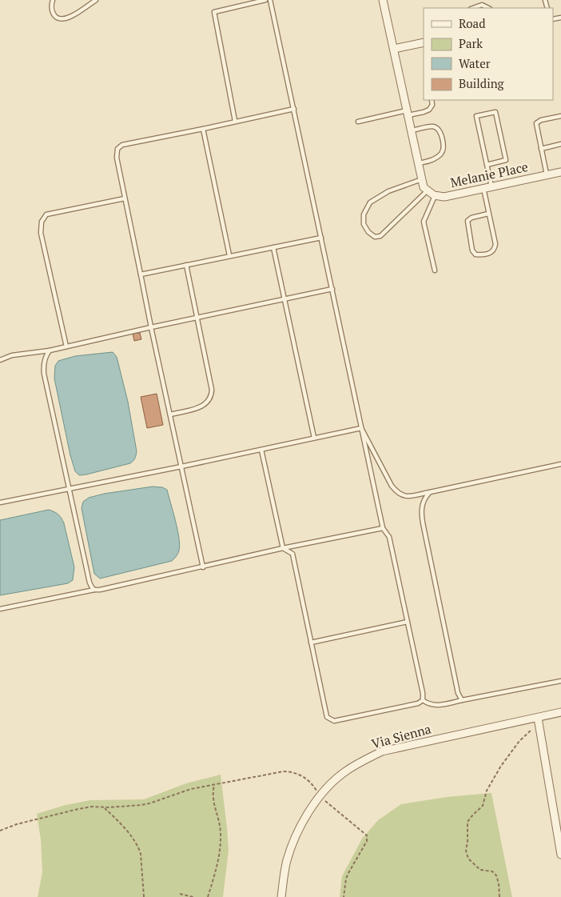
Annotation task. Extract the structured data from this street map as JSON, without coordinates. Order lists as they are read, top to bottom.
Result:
{
  "streets": {
    "street": ["Melanie Place", "Via Sienna"]
  },
  "legend": [
    "Road",
    "Park",
    "Water",
    "Building"
  ]
}
